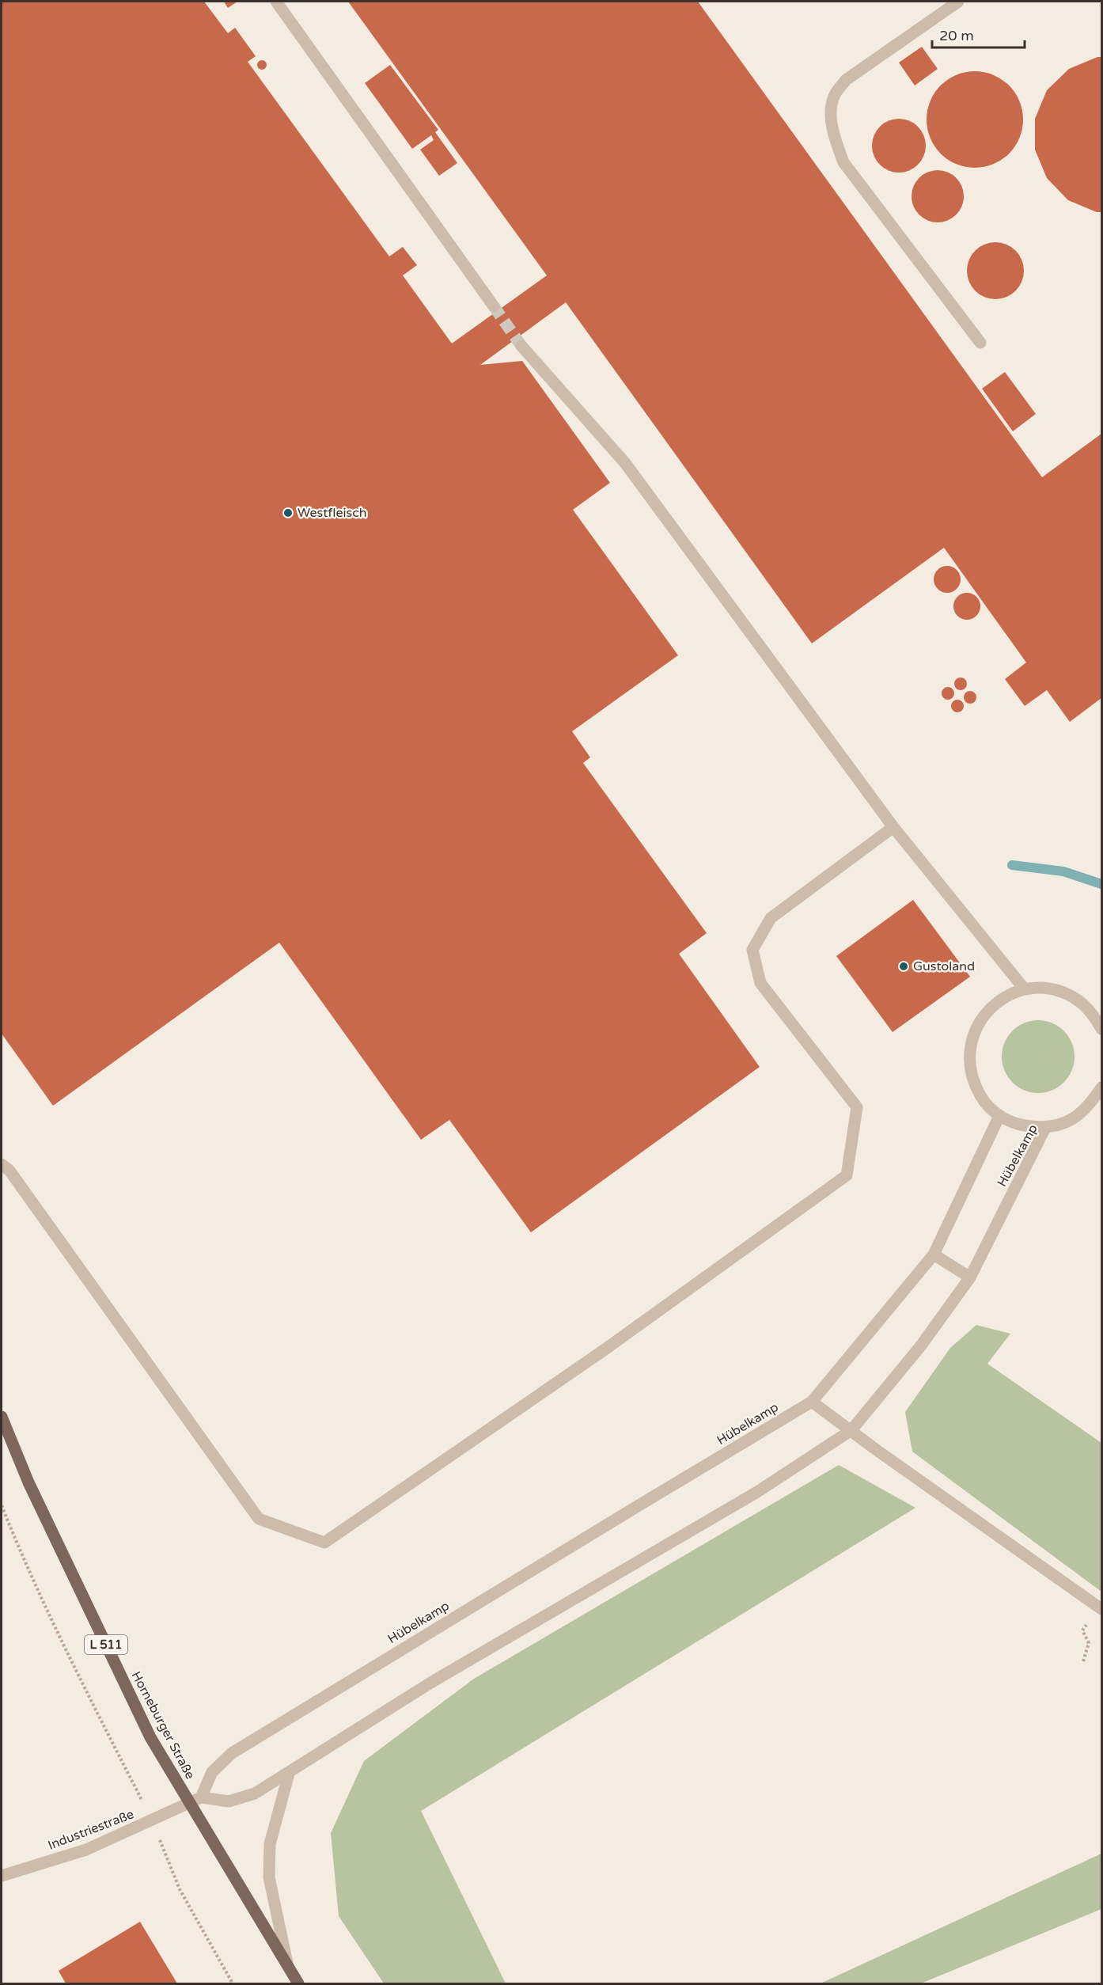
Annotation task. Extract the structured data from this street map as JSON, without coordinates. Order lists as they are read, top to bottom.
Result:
{
  "streets": {
    "main road": ["L 511", "Horneburger Straße"],
    "street": ["Hübelkamp", "Industriestraße"]
  },
  "crossings": [
    ["Horneburger Straße", "Industriestraße"]
  ],
  "places": ["Westfleisch", "Gustoland"],
  "scale_bar": "20 m"
}
